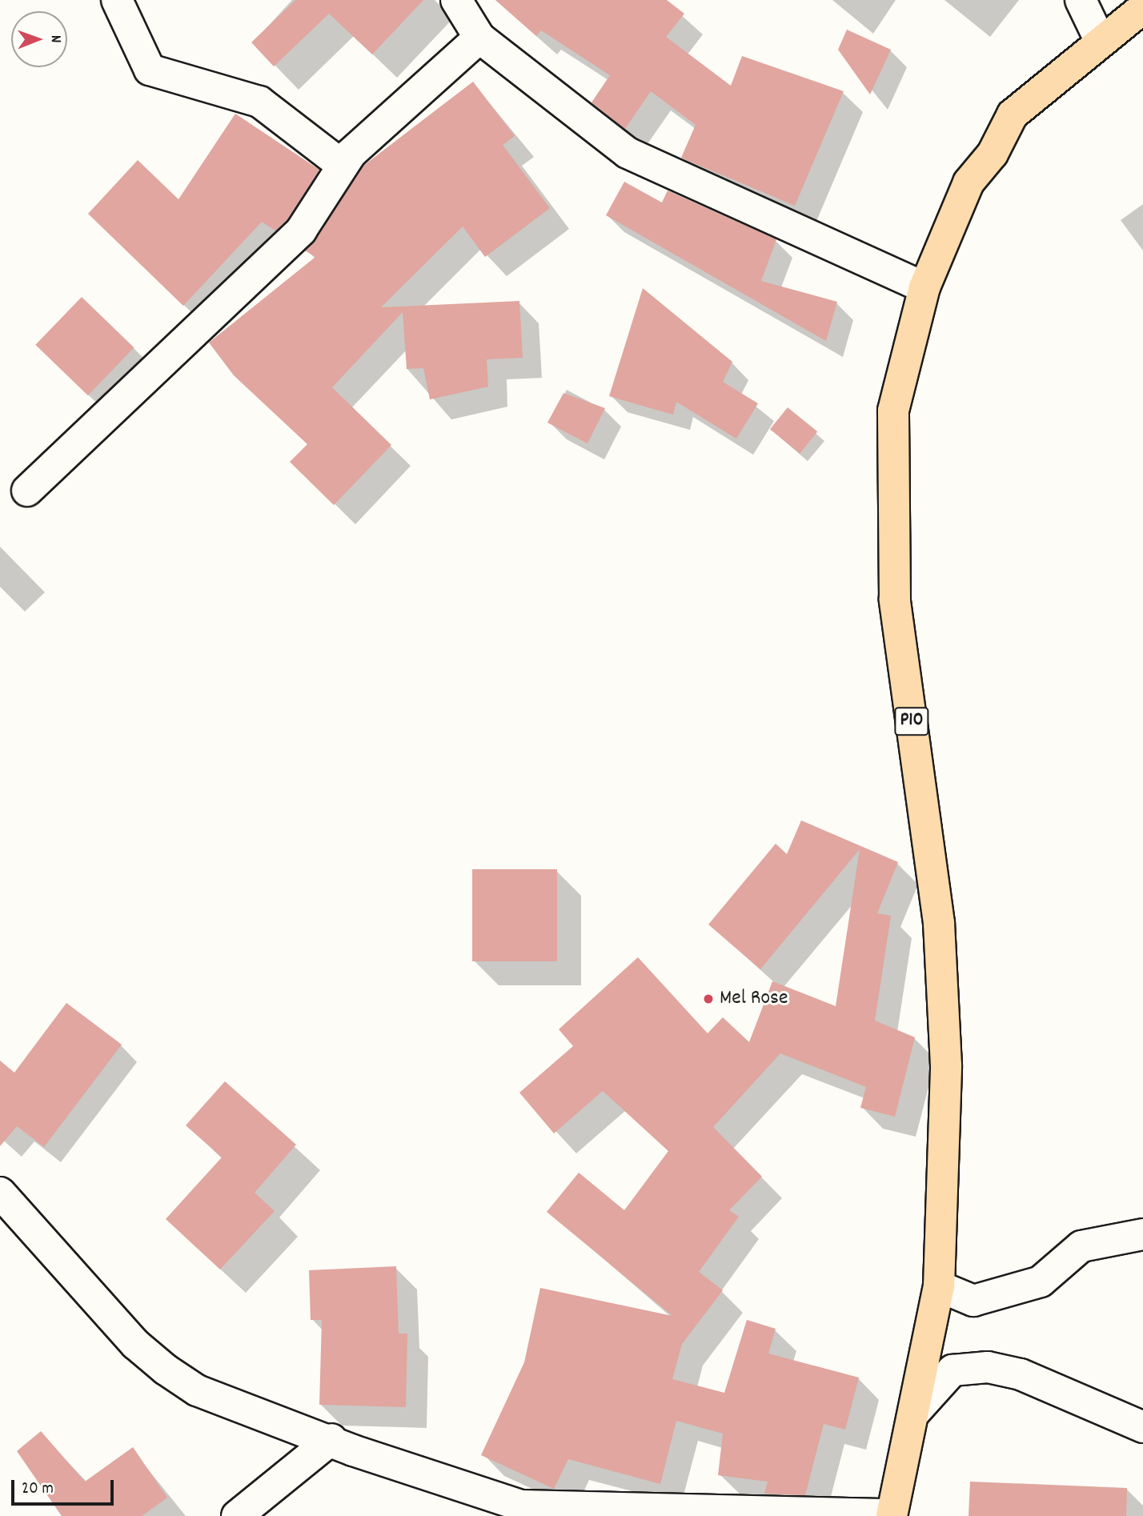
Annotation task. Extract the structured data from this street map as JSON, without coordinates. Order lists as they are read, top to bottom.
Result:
{
  "streets": {
    "main road": ["P10"]
  },
  "places": ["Mel Rose"],
  "scale_bar": "20 m",
  "north": "right"
}
